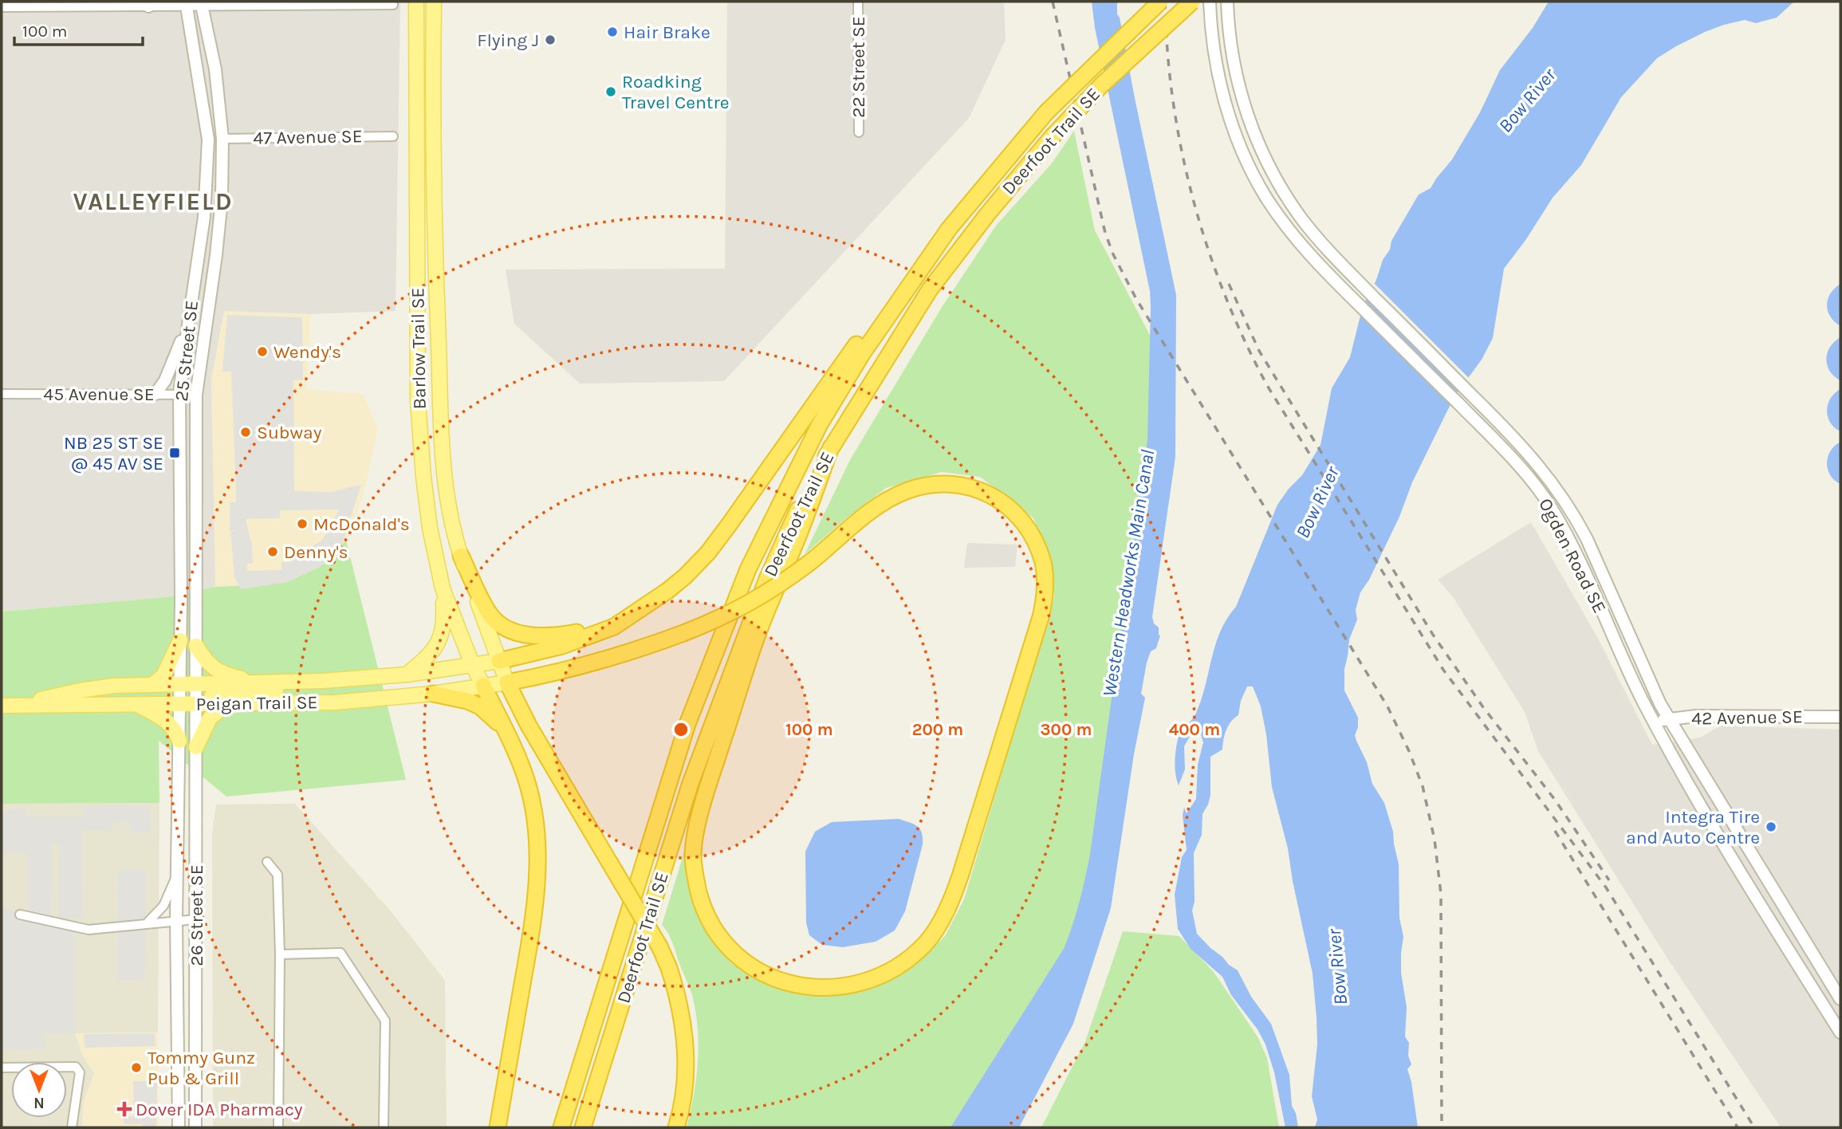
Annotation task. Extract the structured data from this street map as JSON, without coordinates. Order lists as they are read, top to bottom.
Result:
{
  "streets": {
    "highway": ["Deerfoot Trail SE"],
    "main road": ["Barlow Trail SE", "Peigan Trail SE"],
    "street": [
      "22 Street SE",
      "47 Avenue SE",
      "25 Street SE",
      "45 Avenue SE",
      "Ogden Road SE",
      "42 Avenue SE",
      "26 Street SE"
    ]
  },
  "crossings": [
    ["47 Avenue SE", "25 Street SE"],
    ["Barlow Trail SE", "Peigan Trail SE"],
    ["25 Street SE", "45 Avenue SE"],
    ["25 Street SE", "Peigan Trail SE"],
    ["25 Street SE", "26 Street SE"],
    ["Ogden Road SE", "42 Avenue SE"],
    ["Peigan Trail SE", "26 Street SE"]
  ],
  "districts": ["VALLEYFIELD"],
  "water": ["Bow River", "Western Headworks Main Canal"],
  "places": {
    "other": [
      "Hair Brake",
      "Flying J",
      "Roadking Travel Centre",
      "Wendy's",
      "Subway",
      "McDonald's",
      "Denny's",
      "Integra Tire and Auto Centre",
      "Tommy Gunz Pub & Grill"
    ],
    "transit": ["NB 25 ST SE @ 45 AV SE"],
    "health": ["Dover IDA Pharmacy"]
  },
  "scale_bar": "100 m",
  "north": "bottom",
  "rings": [
    "100 m",
    "200 m",
    "300 m",
    "400 m"
  ]
}
